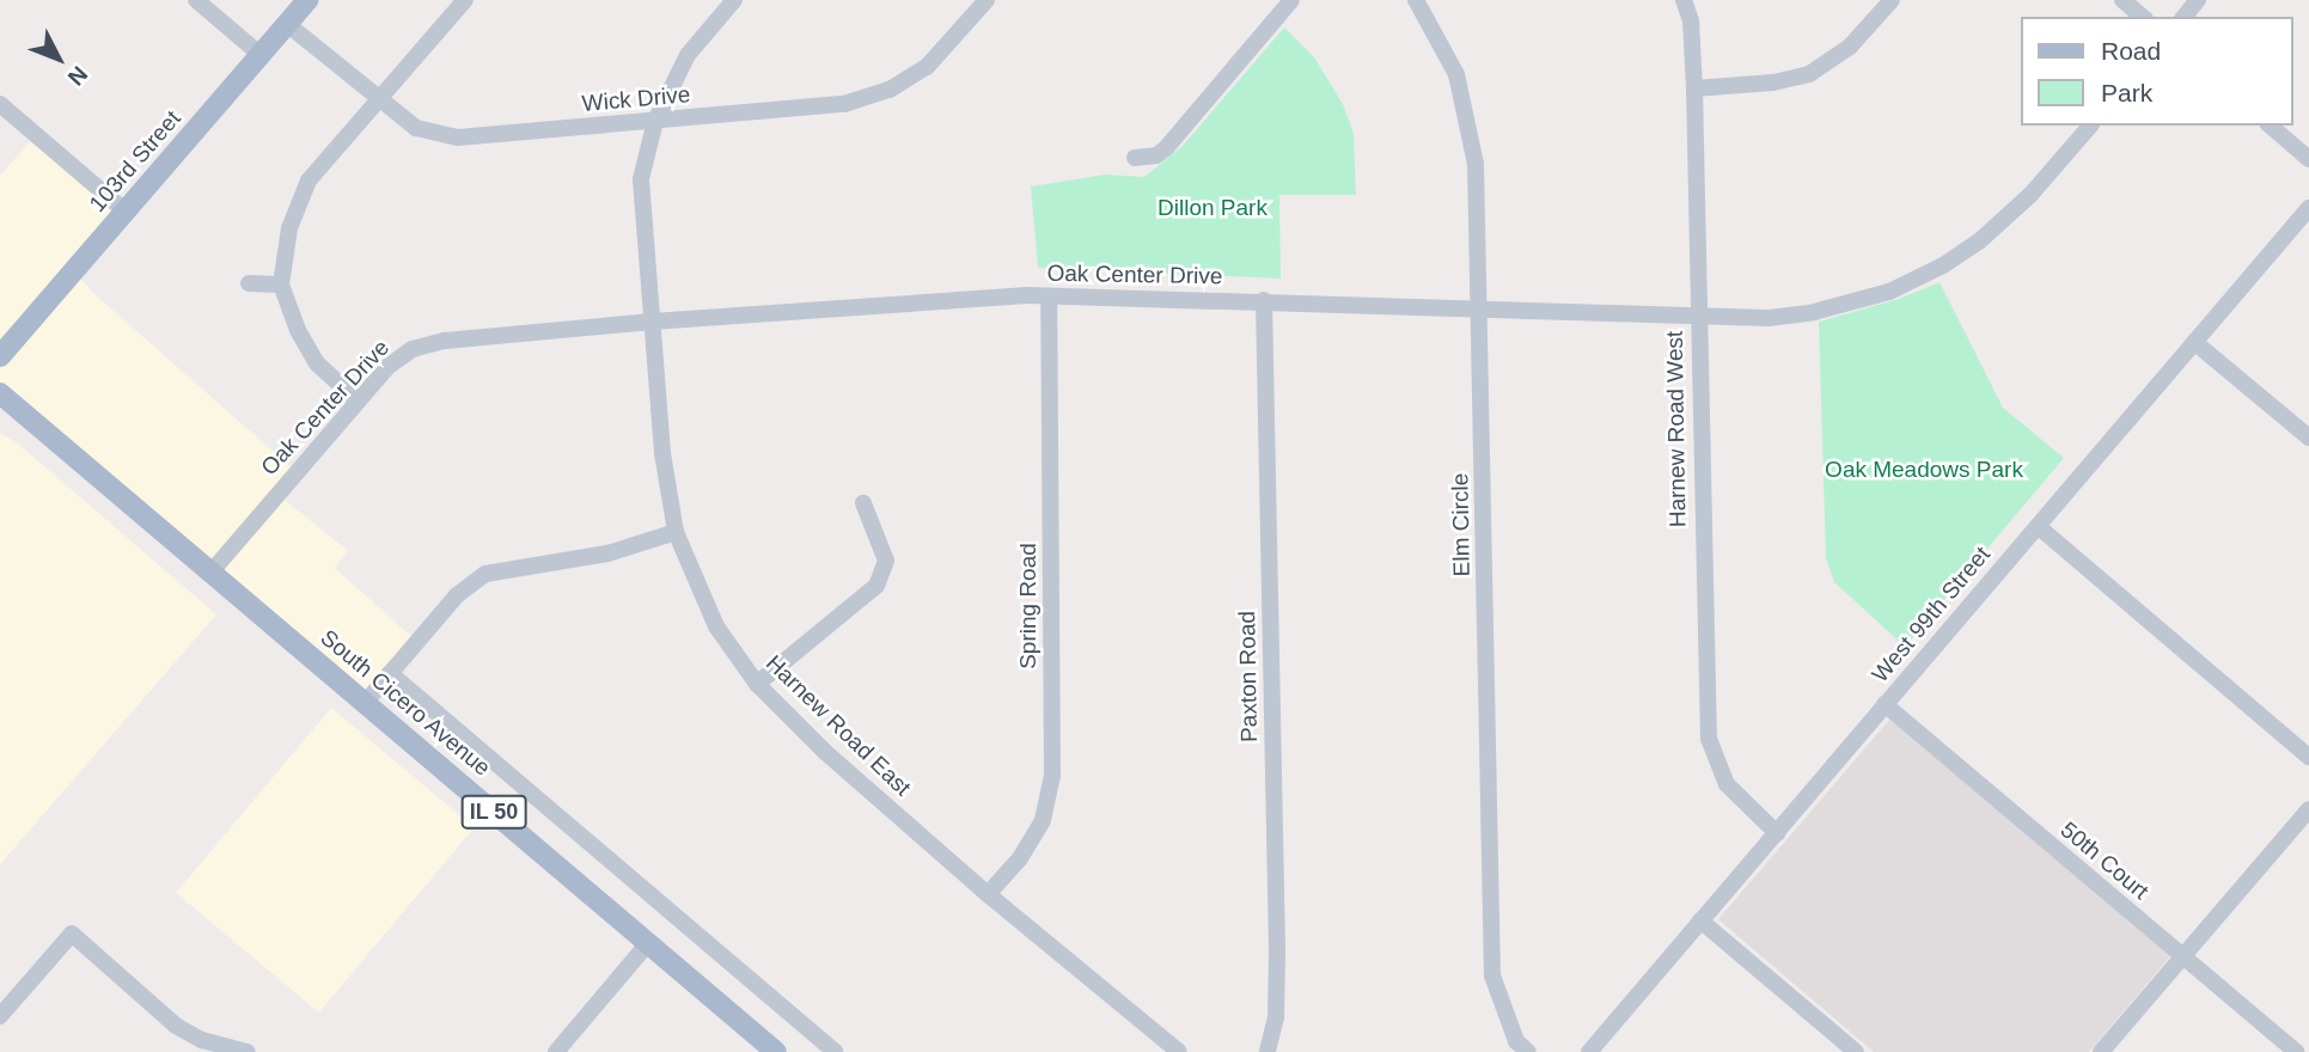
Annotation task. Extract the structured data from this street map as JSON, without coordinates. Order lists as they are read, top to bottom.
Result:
{
  "streets": {
    "main road": ["103rd Street", "South Cicero Avenue", "IL 50"],
    "street": [
      "Wick Drive",
      "Oak Center Drive",
      "Harnew Road West",
      "Elm Circle",
      "Spring Road",
      "West 99th Street",
      "Paxton Road",
      "Harnew Road East",
      "50th Court"
    ]
  },
  "crossings": [
    ["Wick Drive", "103rd Street"],
    ["Wick Drive", "Harnew Road East"],
    ["Oak Center Drive", "Harnew Road West"],
    ["Oak Center Drive", "Elm Circle"],
    ["Oak Center Drive", "Spring Road"],
    ["Oak Center Drive", "Paxton Road"],
    ["Oak Center Drive", "South Cicero Avenue"],
    ["Oak Center Drive", "Harnew Road East"],
    ["Harnew Road West", "West 99th Street"],
    ["Spring Road", "Harnew Road East"],
    ["West 99th Street", "50th Court"]
  ],
  "parks": ["Dillon Park", "Oak Meadows Park"],
  "legend": ["Road", "Park"],
  "north": "bottom right"
}
